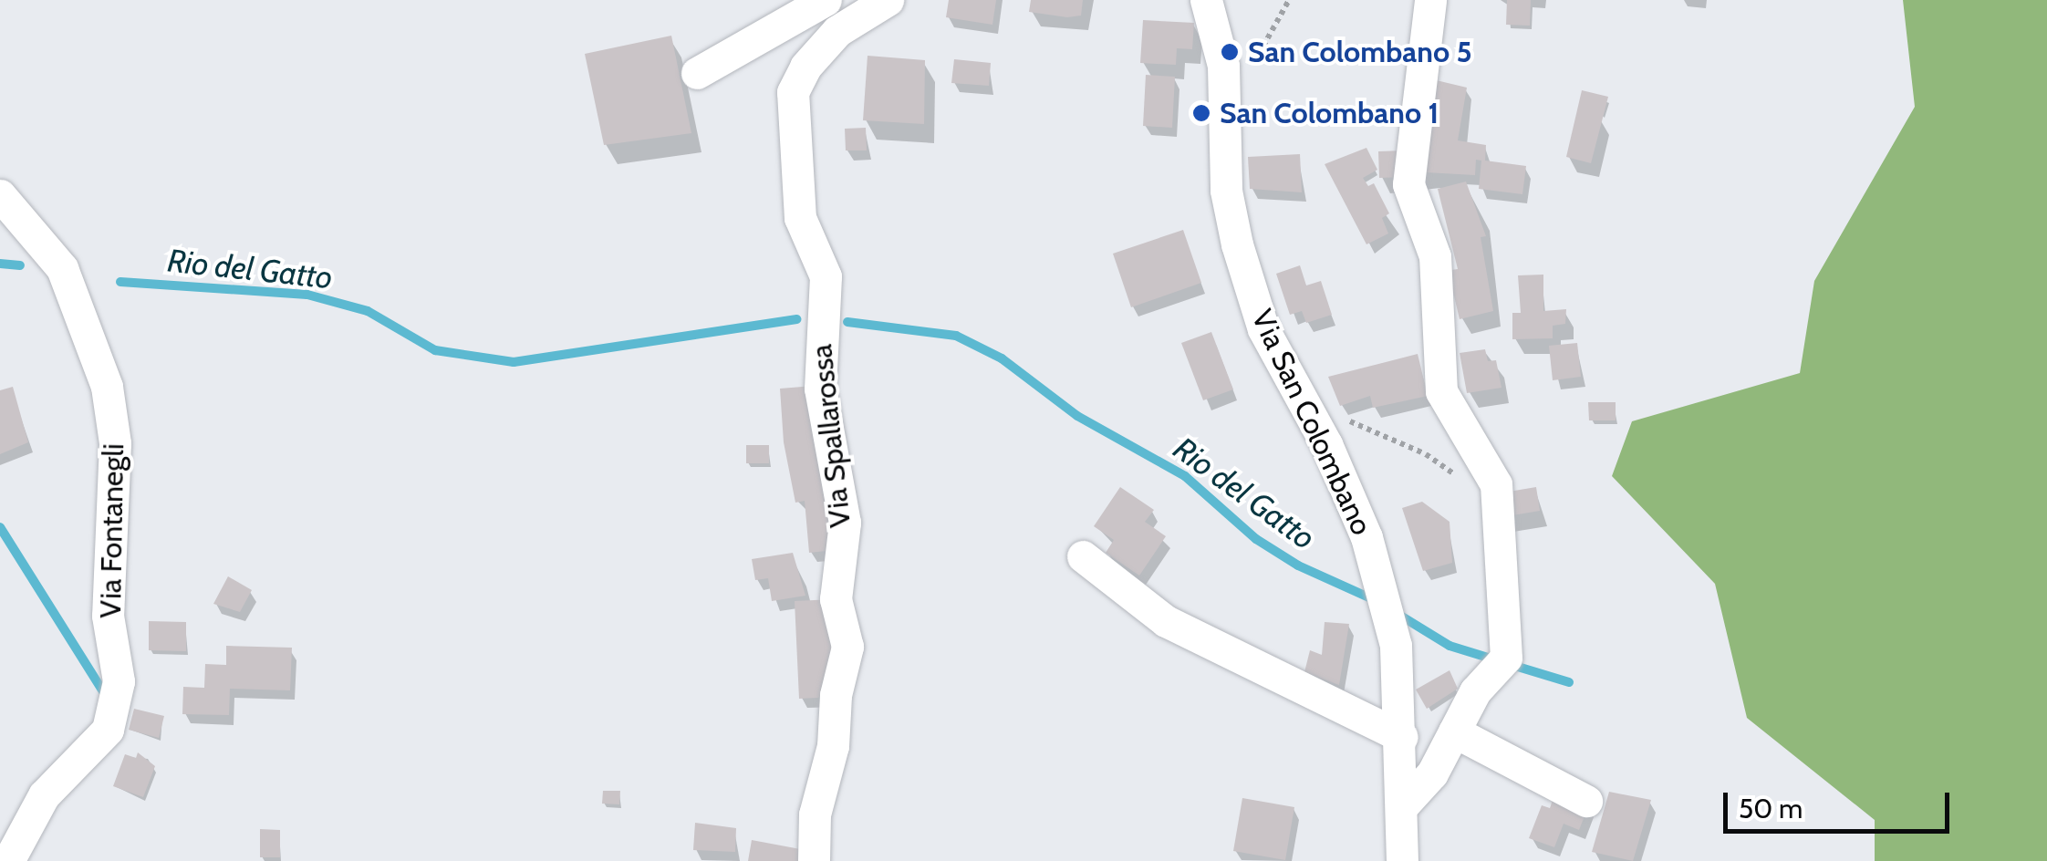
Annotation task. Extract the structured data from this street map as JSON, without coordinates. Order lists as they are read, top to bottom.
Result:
{
  "streets": {
    "street": ["Via San Colombano", "Via Spallarossa", "Via Fontanegli"]
  },
  "water": ["Rio del Gatto"],
  "places": ["San Colombano 5", "San Colombano 1"],
  "scale_bar": "50 m"
}
